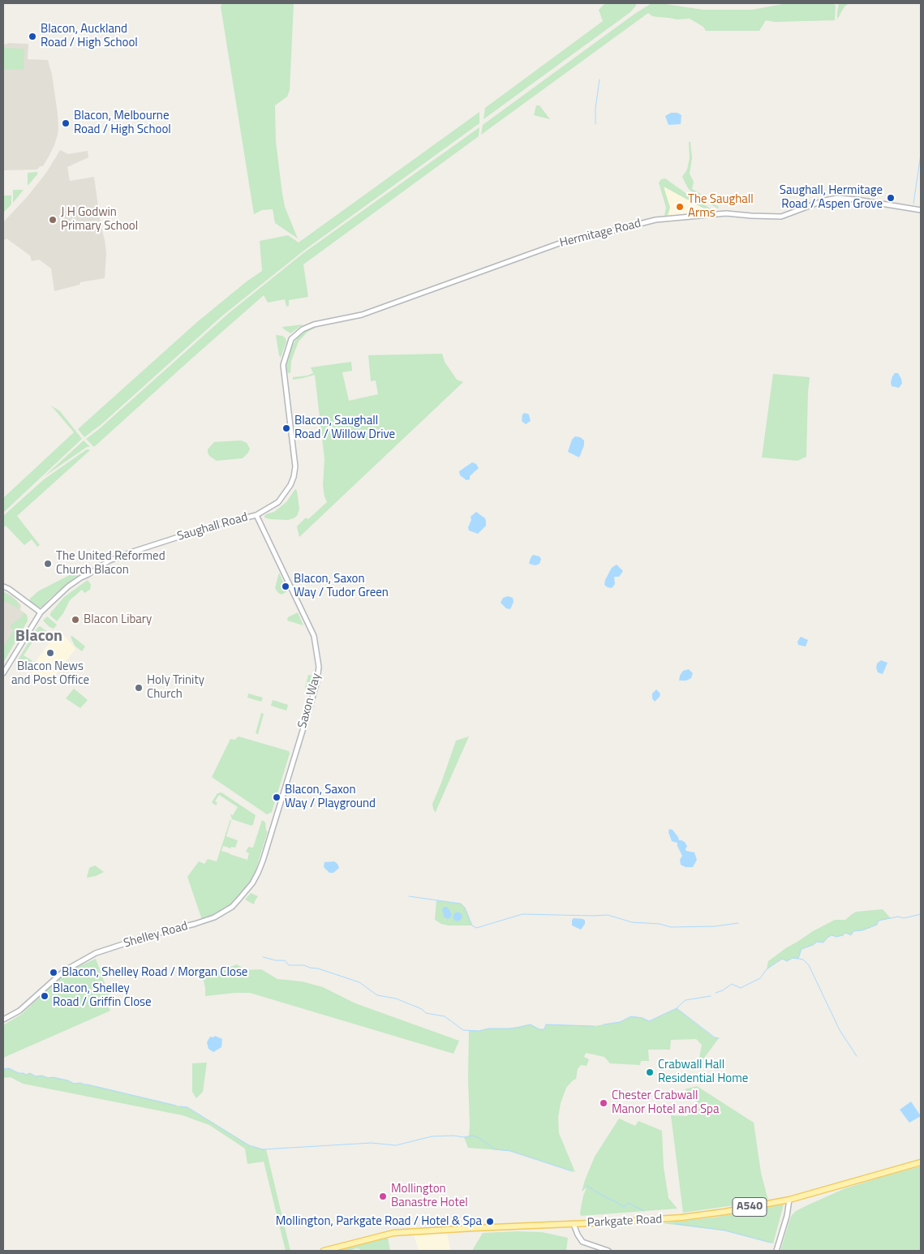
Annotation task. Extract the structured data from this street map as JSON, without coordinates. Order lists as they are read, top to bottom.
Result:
{
  "streets": {
    "main road": ["A540", "Parkgate Road"],
    "street": [
      "Hermitage Road",
      "Saughall Road",
      "Saxon Way",
      "Shelley Road"
    ]
  },
  "crossings": [
    ["Hermitage Road", "Saughall Road"],
    ["Saughall Road", "Saxon Way"],
    ["Saxon Way", "Shelley Road"]
  ],
  "districts": ["Blacon"],
  "places": [
    "Blacon, Auckland Road / High School",
    "Blacon, Melbourne Road / High School",
    "Saughall, Hermitage Road / Aspen Grove",
    "The Saughall Arms",
    "J H Godwin Primary School",
    "Blacon, Saughall Road / Willow Drive",
    "The United Reformed Church Blacon",
    "Blacon, Saxon Way / Tudor Green",
    "Blacon Libary",
    "Blacon News and Post Office",
    "Holy Trinity Church",
    "Blacon, Saxon Way / Playground",
    "Blacon, Shelley Road / Morgan Close",
    "Blacon, Shelley Road / Griffin Close",
    "Crabwall Hall Residential Home",
    "Chester Crabwall Manor Hotel and Spa",
    "Mollington Banastre Hotel",
    "Mollington, Parkgate Road / Hotel & Spa"
  ]
}
